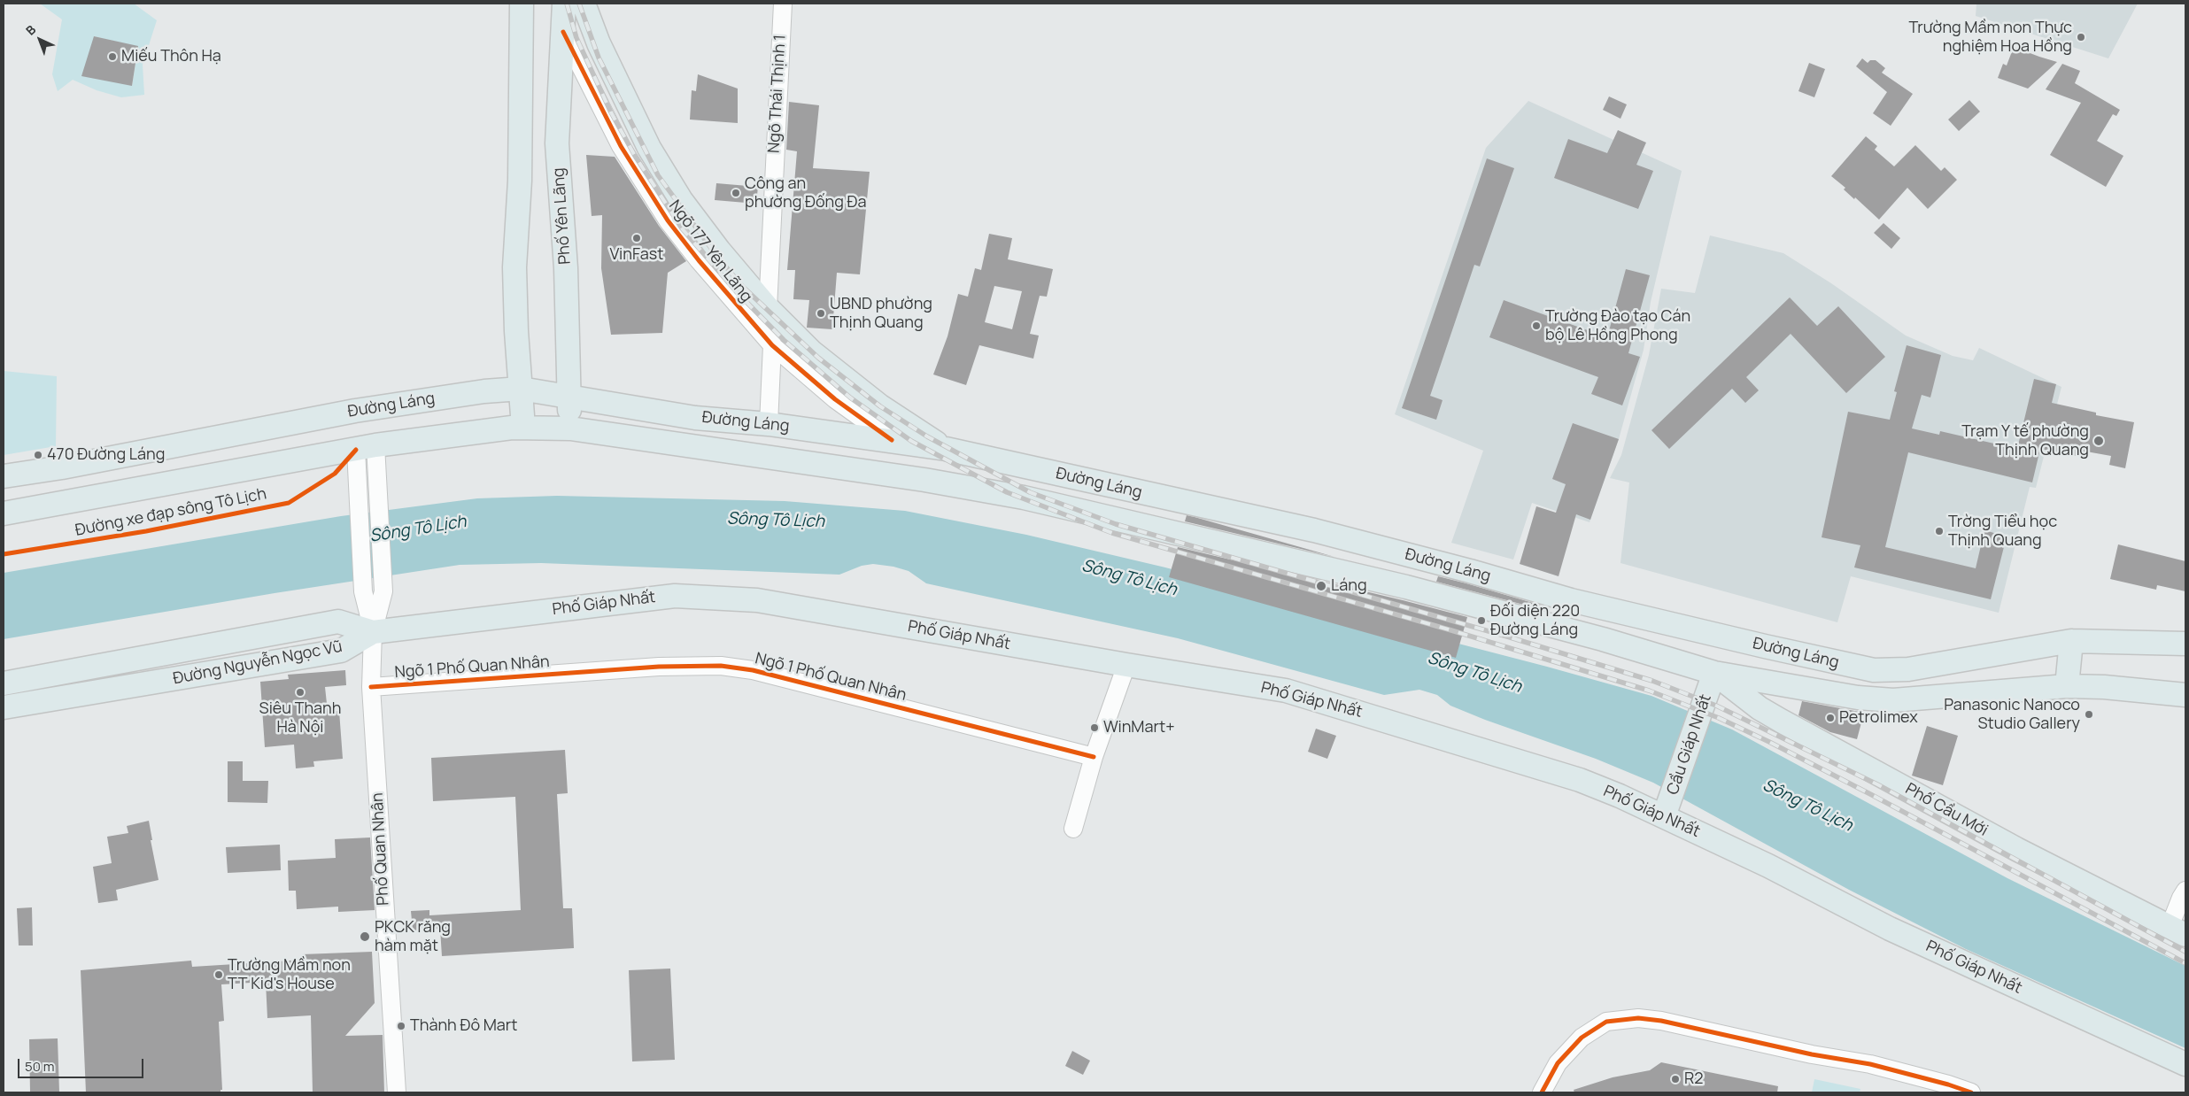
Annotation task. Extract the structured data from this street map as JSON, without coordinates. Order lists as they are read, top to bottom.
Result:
{
  "streets": {
    "main road": [
      "Phố Yên Lãng",
      "Đường Láng",
      "Phố Giáp Nhất",
      "Đường Nguyễn Ngọc Vũ",
      "Cầu Giáp Nhất",
      "Phố Cầu Mới"
    ],
    "street": [
      "Ngõ Thái Thịnh 1",
      "Ngõ 177 Yên Lãng",
      "Ngõ 1 Phố Quan Nhân",
      "Phố Quan Nhân"
    ],
    "cycle path": ["Đường xe đạp sông Tô Lịch"]
  },
  "crossings": [
    ["Ngõ Thái Thịnh 1", "Ngõ 177 Yên Lãng"],
    ["Ngõ Thái Thịnh 1", "Đường Láng"],
    ["Phố Yên Lãng", "Ngõ 177 Yên Lãng"],
    ["Phố Yên Lãng", "Đường Láng"],
    ["Ngõ 177 Yên Lãng", "Đường Láng"],
    ["Đường Láng", "Cầu Giáp Nhất"],
    ["Đường Láng", "Phố Cầu Mới"],
    ["Đường Láng", "Phố Quan Nhân"],
    ["Phố Giáp Nhất", "Đường Nguyễn Ngọc Vũ"],
    ["Phố Giáp Nhất", "Cầu Giáp Nhất"],
    ["Phố Giáp Nhất", "Phố Quan Nhân"],
    ["Đường Nguyễn Ngọc Vũ", "Phố Quan Nhân"],
    ["Ngõ 1 Phố Quan Nhân", "Phố Quan Nhân"],
    ["Cầu Giáp Nhất", "Phố Cầu Mới"]
  ],
  "water": ["Sông Tô Lịch"],
  "places": [
    "Trường Mầm non Thực nghiệm Hoa Hồng",
    "Miếu Thôn Hạ",
    "Công an phường Đống Đa",
    "VinFast",
    "UBND phường Thịnh Quang",
    "Trường Đào tạo Cán bộ Lê Hồng Phong",
    "Trạm Y tế phường Thịnh Quang",
    "470 Đường Láng",
    "Trờng Tiểu học Thịnh Quang",
    "Láng",
    "Đối diện 220 Đường Láng",
    "Siêu Thanh Hà Nội",
    "Panasonic Nanoco Studio Gallery",
    "Petrolimex",
    "WinMart+",
    "PKCK răng hàm mặt",
    "Trường Mầm non TT Kid's House",
    "Thành Đô Mart",
    "R2"
  ],
  "scale_bar": "50 m",
  "north": "top left"
}
